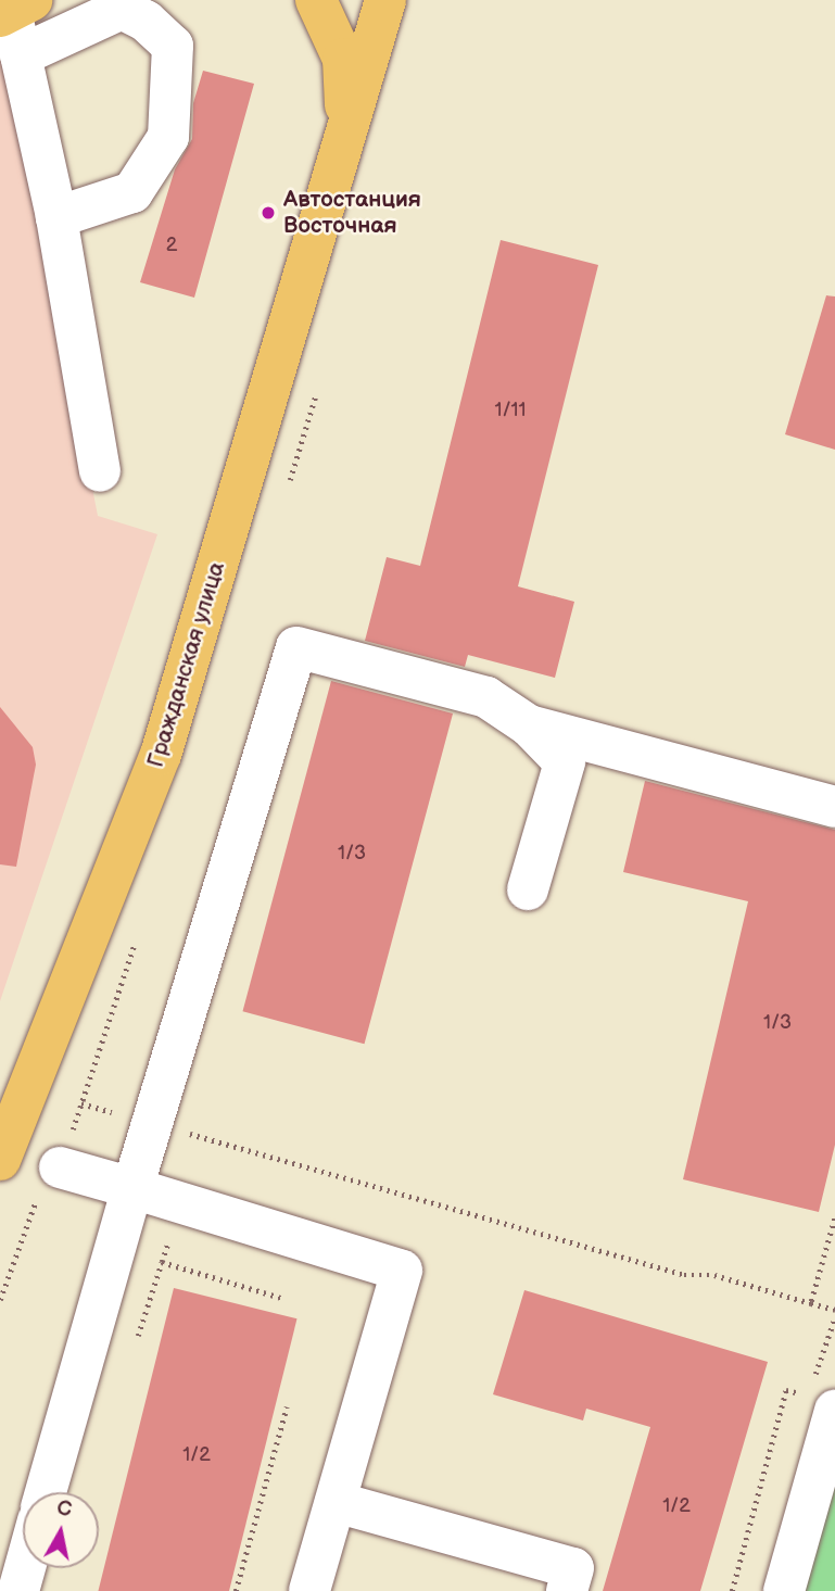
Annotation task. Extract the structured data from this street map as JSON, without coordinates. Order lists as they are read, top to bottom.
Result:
{
  "streets": {
    "main road": ["Гражданская улица"]
  },
  "places": ["Автостанция Восточная"],
  "house_numbers": [
    "2",
    "1/11",
    "1/3",
    "1/3",
    "1/2",
    "1/2"
  ],
  "north": "top"
}
